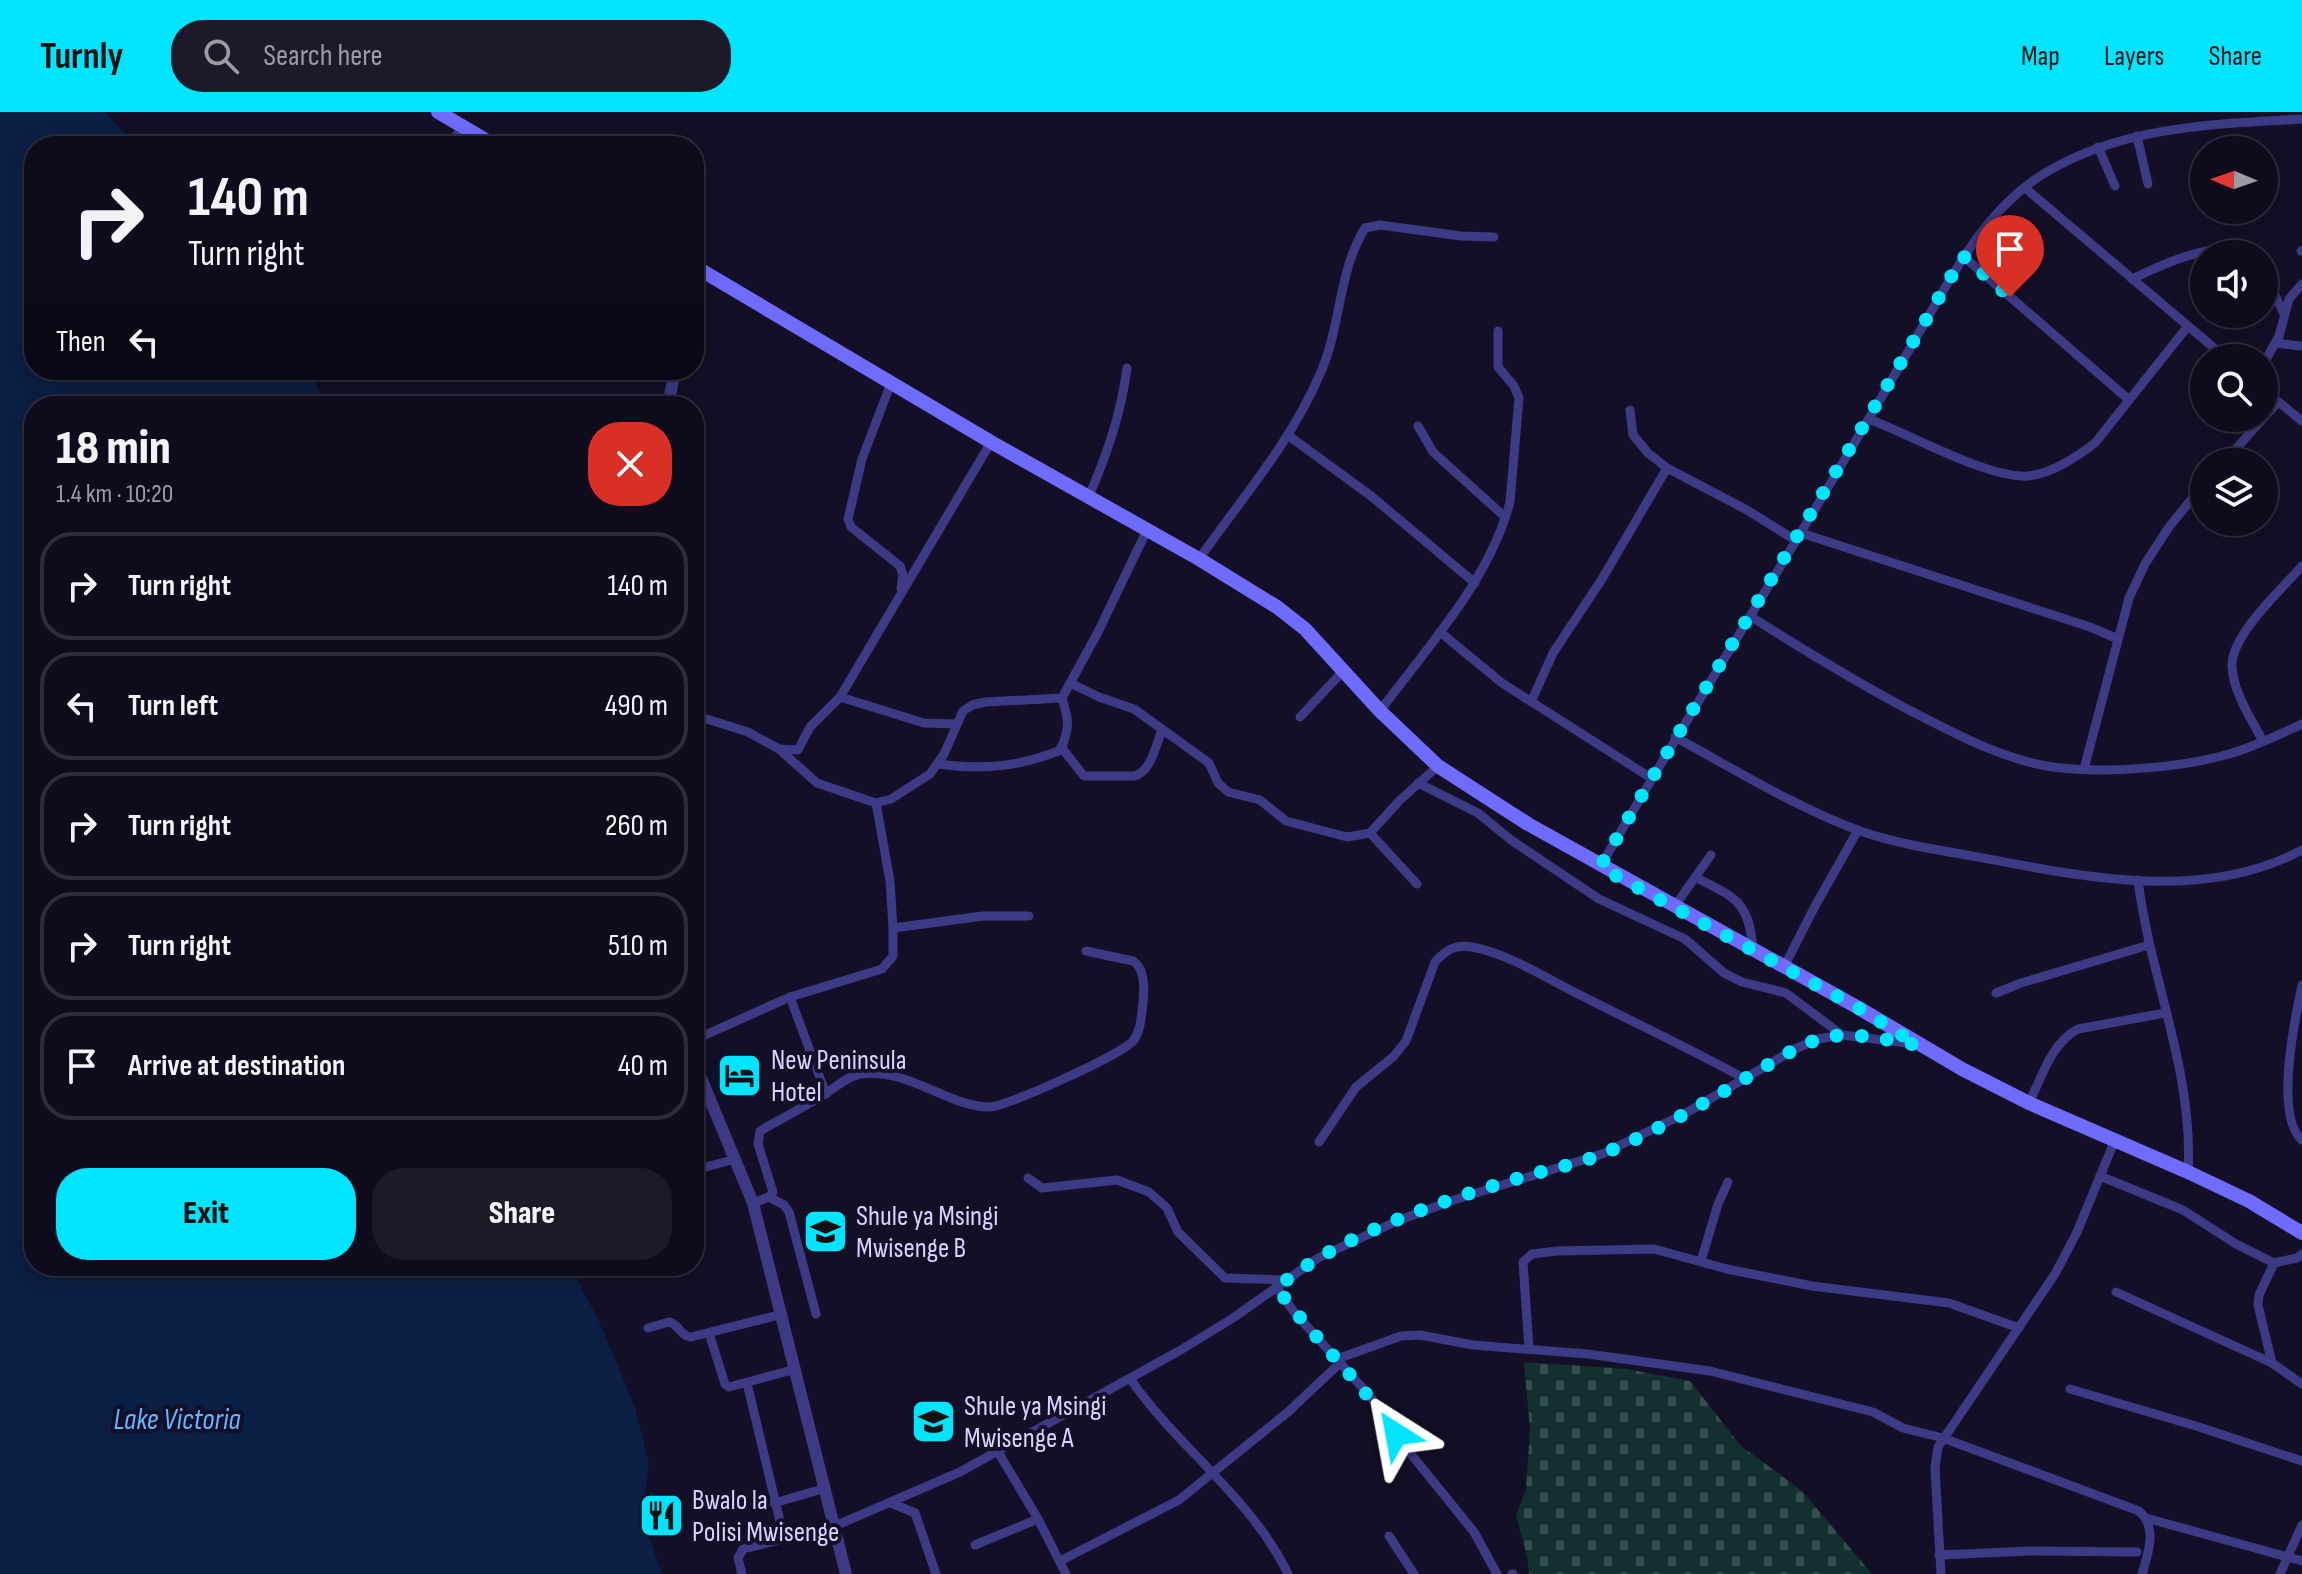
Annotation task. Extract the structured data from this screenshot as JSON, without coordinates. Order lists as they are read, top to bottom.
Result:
{
  "water": ["Lake Victoria"],
  "places": {
    "hotel": ["New Peninsula Hotel"],
    "school or university": ["Shule ya Msingi Mwisenge B", "Shule ya Msingi Mwisenge A"],
    "restaurant": ["Bwalo la Polisi Mwisenge"]
  },
  "north": "left",
  "page": {
    "header": "Turnly",
    "search": "Search here",
    "nav": ["Map", "Layers", "Share"],
    "turn": ["140 m", "Turn right"],
    "then": "Then",
    "heading": ["18 min", "1.4 km · 10:20"],
    "list": [
      {
        "name": "Turn right",
        "value": "140 m"
      },
      {
        "name": "Turn left",
        "value": "490 m"
      },
      {
        "name": "Turn right",
        "value": "260 m"
      },
      {
        "name": "Turn right",
        "value": "510 m"
      },
      {
        "name": "Arrive at destination",
        "value": "40 m"
      }
    ],
    "buttons": ["Exit", "Share"]
  }
}
